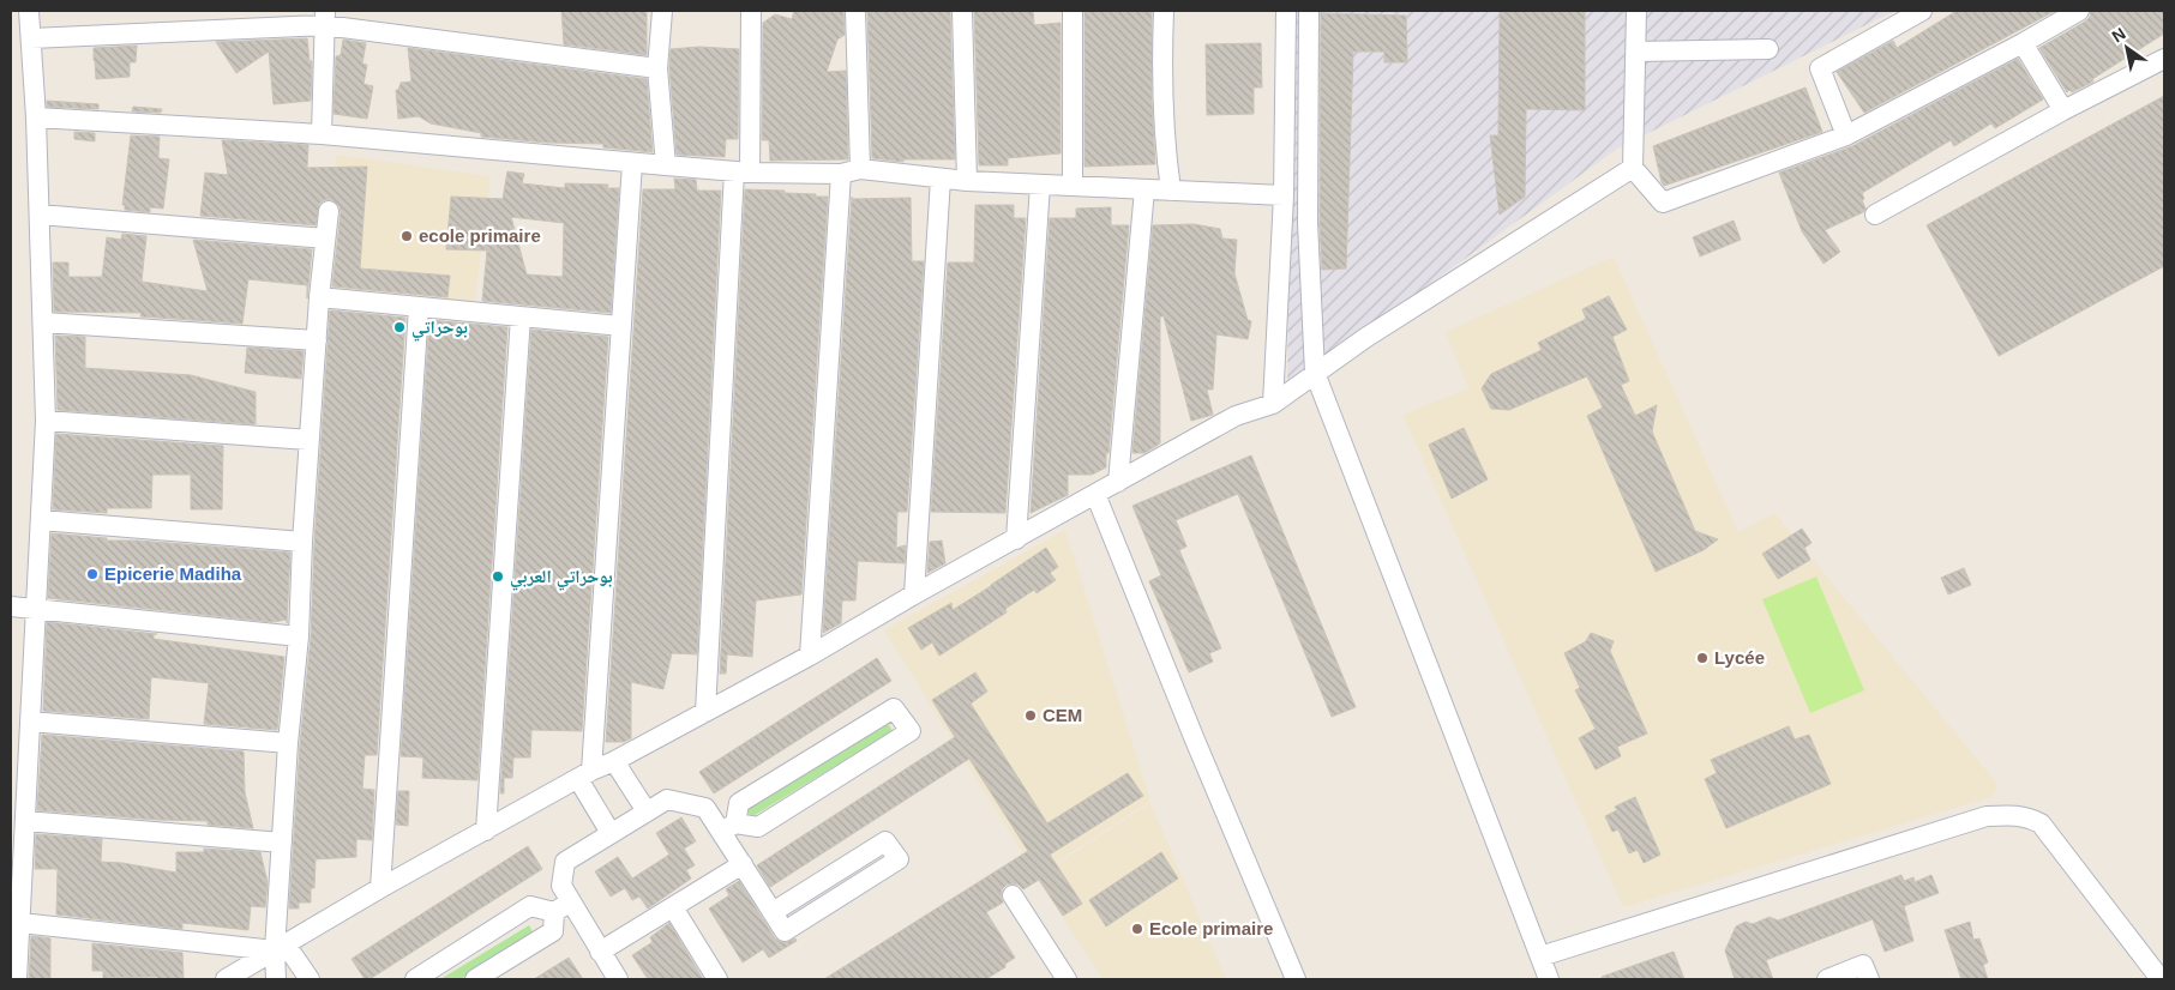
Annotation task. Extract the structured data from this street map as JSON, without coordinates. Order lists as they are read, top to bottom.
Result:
{
  "places": [
    "ecole primaire",
    "بوحراتي",
    "Epicerie Madiha",
    "بوحراتي العربي",
    "Lycée",
    "CEM",
    "Ecole primaire"
  ],
  "north": "top left"
}
